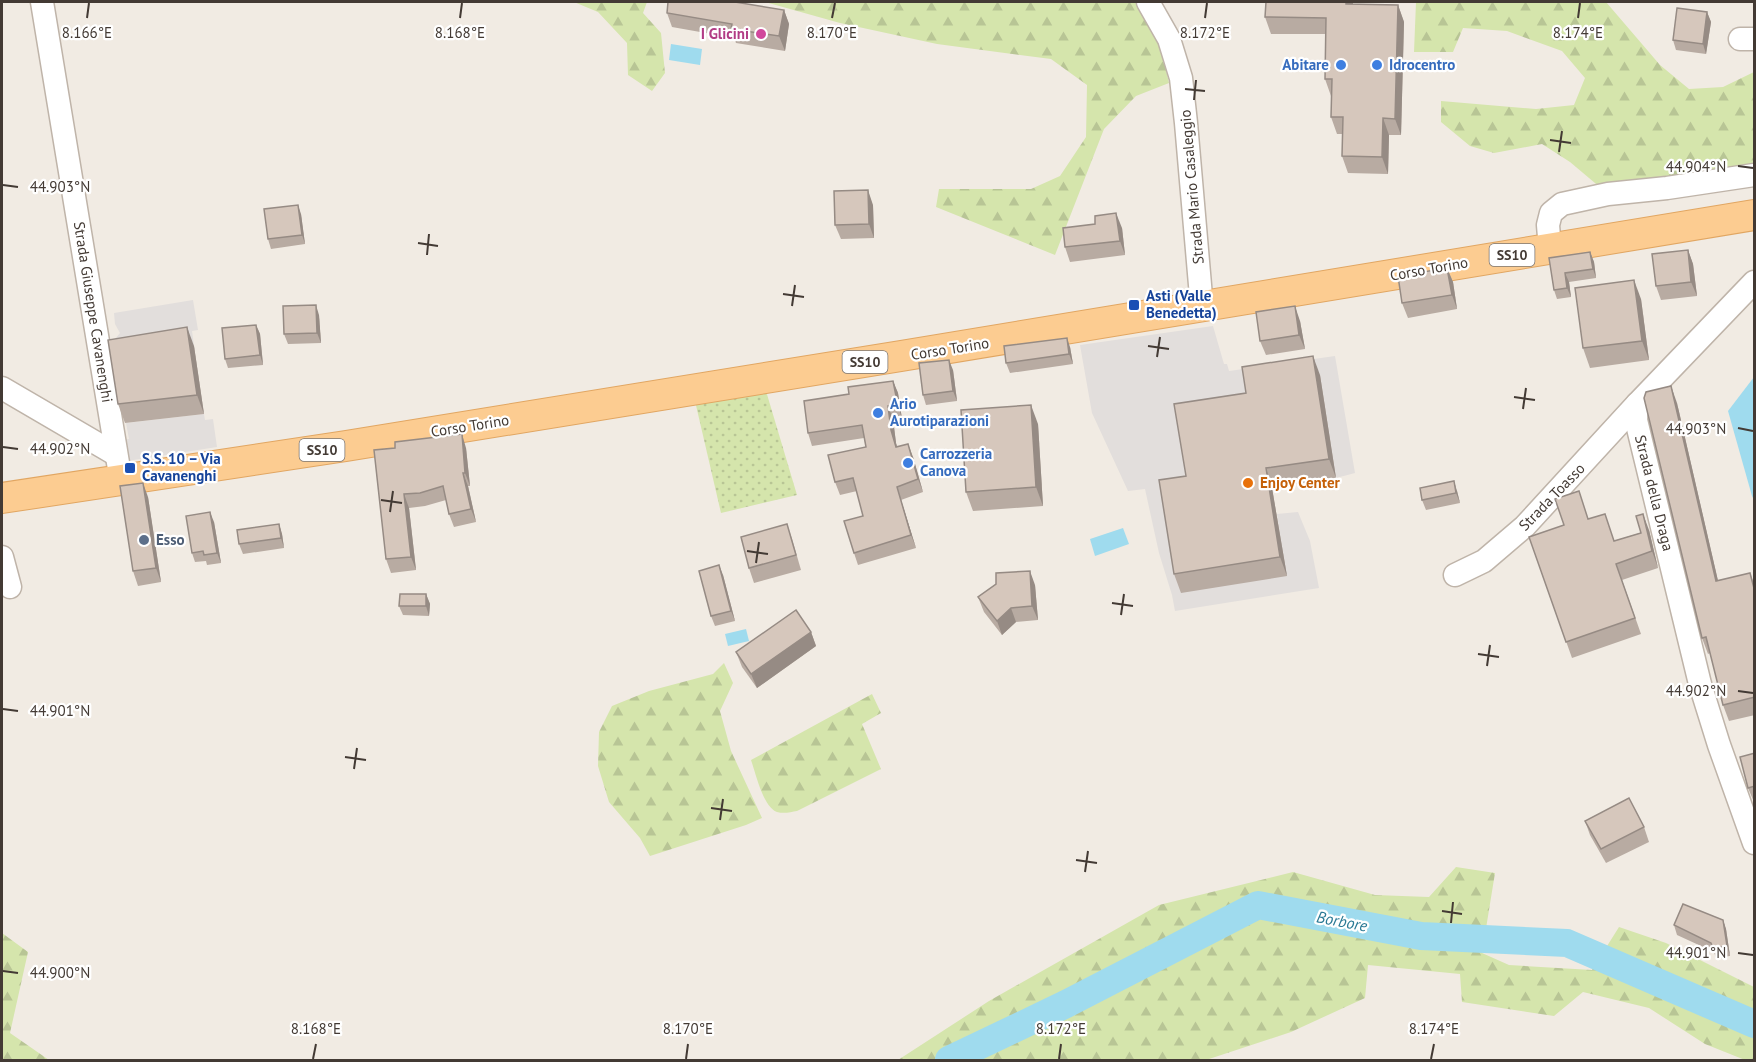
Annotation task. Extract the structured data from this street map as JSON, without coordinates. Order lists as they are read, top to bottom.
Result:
{
  "streets": {
    "main road": ["SS10", "Corso Torino"],
    "street": [
      "Strada Mario Casaleggio",
      "Strada Giuseppe Cavanenghi",
      "Strada della Draga",
      "Strada Toasso"
    ]
  },
  "crossings": [
    ["Strada Mario Casaleggio", "Corso Torino"],
    ["Corso Torino", "Strada Giuseppe Cavanenghi"],
    ["Strada della Draga", "Strada Toasso"]
  ],
  "water": ["Borbore"],
  "places": {
    "other": [
      "I Glicini",
      "Abitare",
      "Idrocentro",
      "Ario Aurotiparazioni",
      "Carrozzeria Canova",
      "Enjoy Center",
      "Esso"
    ],
    "transit": ["Asti (Valle Benedetta)", "S.S. 10 – Via Cavanenghi"]
  },
  "coordinates": [
    "8.166°E",
    "8.168°E",
    "8.170°E",
    "8.172°E",
    "8.174°E",
    "44.904°N",
    "44.903°N",
    "44.902°N",
    "44.901°N",
    "44.900°N"
  ]
}
